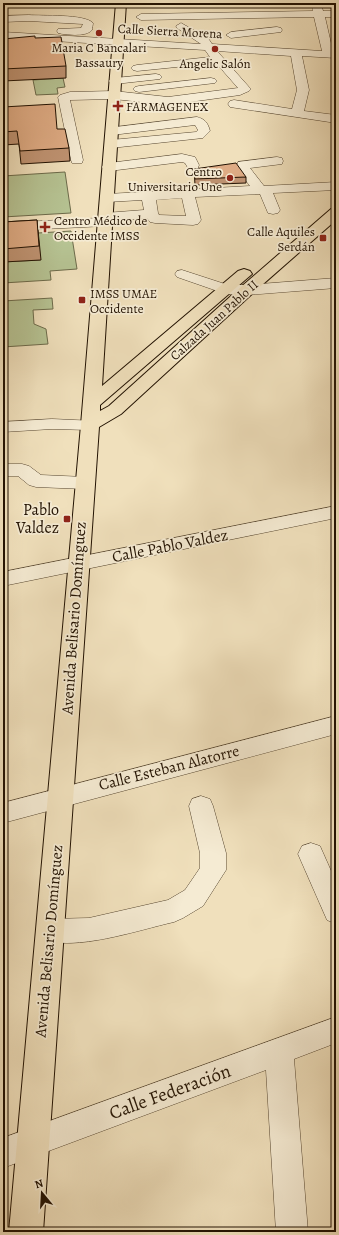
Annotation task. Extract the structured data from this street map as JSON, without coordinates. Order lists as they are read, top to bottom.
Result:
{
  "streets": {
    "main road": ["Calzada Juan Pablo II", "Avenida Belisario Domínguez"],
    "street": [
      "Calle Sierra Morena",
      "Calle Pablo Valdez",
      "Calle Esteban Alatorre",
      "Calle Federación"
    ]
  },
  "crossings": [
    ["Calle Sierra Morena", "Avenida Belisario Domínguez"],
    ["Calzada Juan Pablo II", "Avenida Belisario Domínguez"],
    ["Calle Pablo Valdez", "Avenida Belisario Domínguez"],
    ["Avenida Belisario Domínguez", "Calle Esteban Alatorre"],
    ["Avenida Belisario Domínguez", "Calle Federación"]
  ],
  "places": {
    "other": ["Maria C Bancalari Bassaury", "Angelic Salón", "Centro Universitario Une"],
    "health": ["FARMAGENEX", "Centro Médico de Occidente IMSS"],
    "transit": ["Calle Aquiles Serdán", "IMSS UMAE Occidente", "Pablo Valdez"]
  },
  "north": "top"
}
